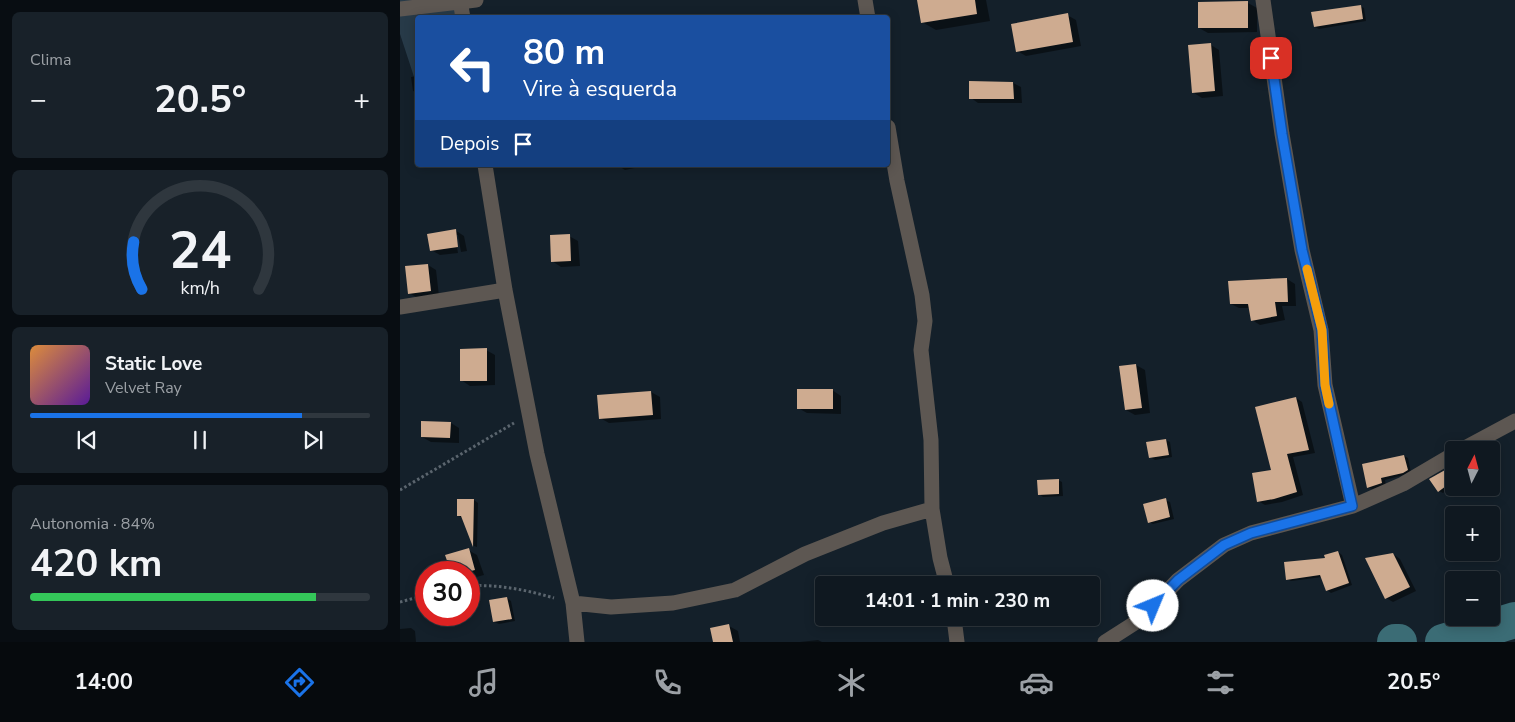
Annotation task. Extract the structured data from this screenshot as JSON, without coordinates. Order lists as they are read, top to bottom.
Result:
{
  "north": "top",
  "page": {
    "tile": [
      "Clima",
      ["Autonomia · 84%", "420 km"]
    ],
    "turn": ["80 m", "Vire à esquerda"],
    "heat": ["−", "20.5°", "+"],
    "then": "Depois",
    "song": ["Static Love", "Velvet Ray"],
    "map_buttons": ["+", "−"],
    "limit": "30",
    "trip": "14:01 · 1 min · 230 m",
    "tabs": ["14:00", "20.5°"],
    "gauge": ["24", "km/h"]
  }
}
